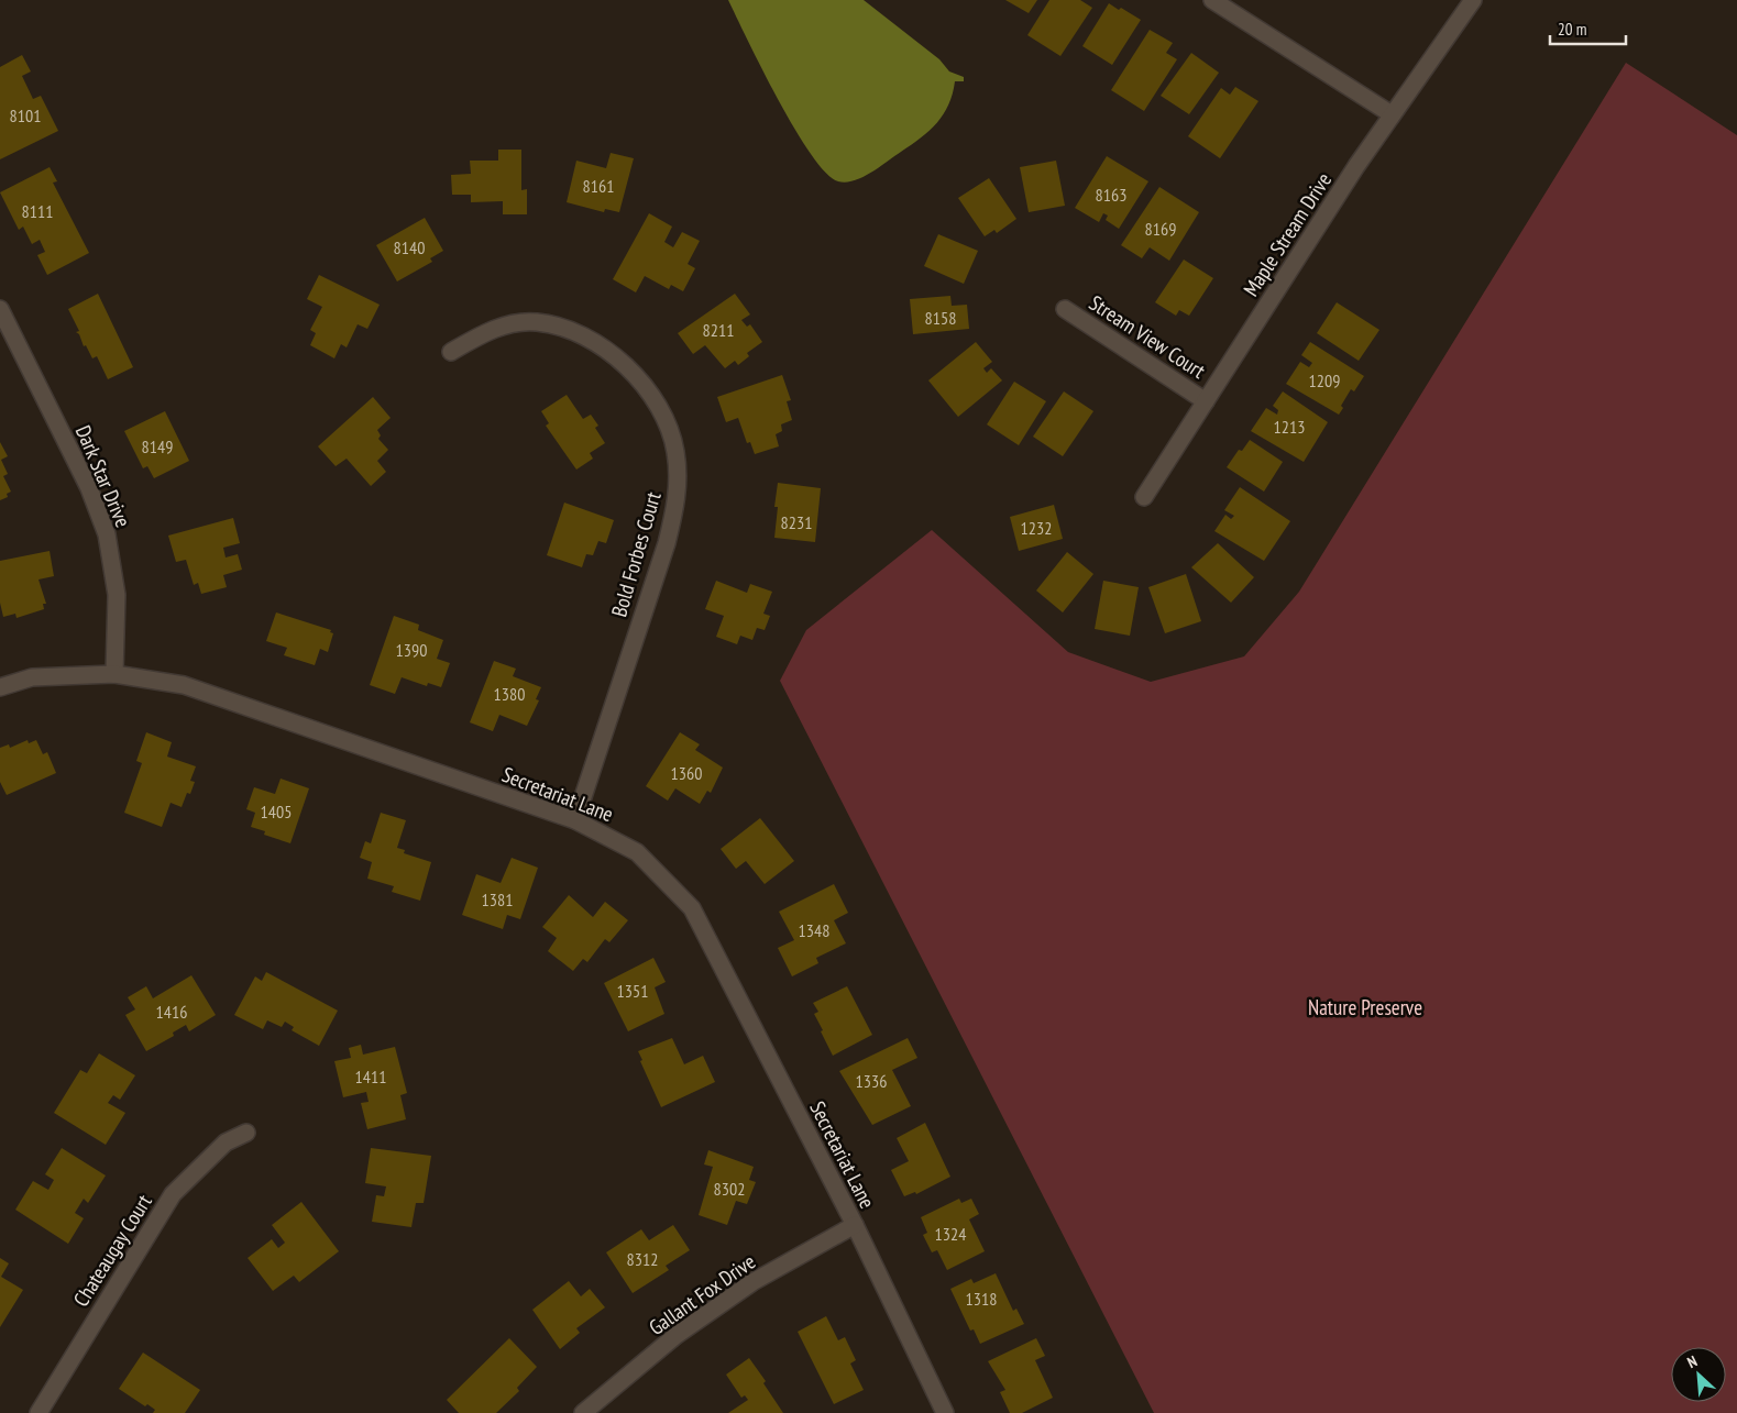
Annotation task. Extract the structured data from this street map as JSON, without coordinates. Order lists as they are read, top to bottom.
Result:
{
  "streets": {
    "street": [
      "Maple Stream Drive",
      "Stream View Court",
      "Dark Star Drive",
      "Bold Forbes Court",
      "Secretariat Lane",
      "Chateaugay Court",
      "Gallant Fox Drive"
    ]
  },
  "crossings": [
    ["Maple Stream Drive", "Stream View Court"],
    ["Dark Star Drive", "Secretariat Lane"],
    ["Bold Forbes Court", "Secretariat Lane"],
    ["Secretariat Lane", "Gallant Fox Drive"]
  ],
  "parks": ["Nature Preserve"],
  "house_numbers": [
    "8101",
    "8161",
    "8163",
    "8111",
    "8169",
    "8140",
    "8158",
    "8211",
    "1209",
    "1213",
    "8149",
    "8231",
    "1232",
    "1390",
    "1380",
    "1360",
    "1405",
    "1381",
    "1348",
    "1351",
    "1416",
    "1411",
    "1336",
    "8302",
    "1324",
    "8312",
    "1318"
  ],
  "scale_bar": "20 m",
  "north": "top left"
}
